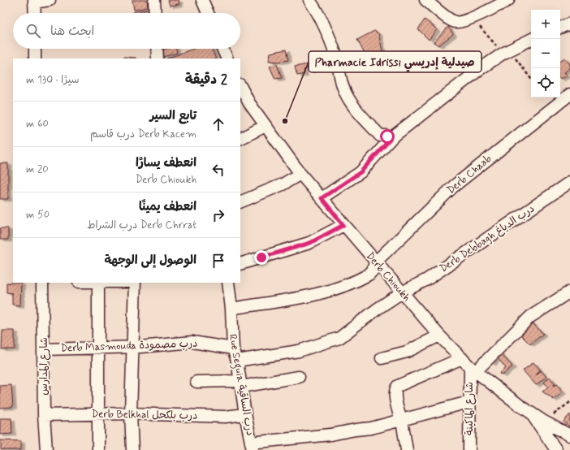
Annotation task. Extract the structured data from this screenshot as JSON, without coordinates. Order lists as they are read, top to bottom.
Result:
{
  "streets": {
    "street": [
      "Derb Chaab",
      "Derb Debbagh درب الدباغ",
      "Derb Chioukh",
      "Derb Masmouda درب مصمودة",
      "شارع المدارس",
      "Rue Seguia درب الساقية",
      "شارع الماكينة",
      "Derb Belkhal درب بلكحل"
    ]
  },
  "crossings": [
    ["Derb Chaab", "Derb Chioukh"],
    ["Derb Chaab", "Rue Seguia درب الساقية"],
    ["Derb Debbagh درب الدباغ", "Derb Chioukh"],
    ["Derb Debbagh درب الدباغ", "Rue Seguia درب الساقية"],
    ["Derb Chioukh", "شارع الماكينة"],
    ["Derb Masmouda درب مصمودة", "شارع المدارس"],
    ["Derb Masmouda درب مصمودة", "Rue Seguia درب الساقية"],
    ["شارع المدارس", "Derb Belkhal درب بلكحل"],
    ["Rue Seguia درب الساقية", "Derb Belkhal درب بلكحل"]
  ],
  "places": ["Pharmacie Idrissi صيدلية إدريسي"],
  "page": {
    "map_buttons": ["+", "−"],
    "search": "ابحث هنا",
    "heading": ["2 دقيقة", "سيرًا · 130 m"],
    "list": [
      ["تابع السير", "Derb Kacem درب قاسم", "60 m"],
      ["انعطف يسارًا", "Derb Chioukh", "20 m"],
      ["انعطف يمينًا", "Derb Chrrat درب الشراط", "50 m"],
      "الوصول إلى الوجهة"
    ]
  }
}
